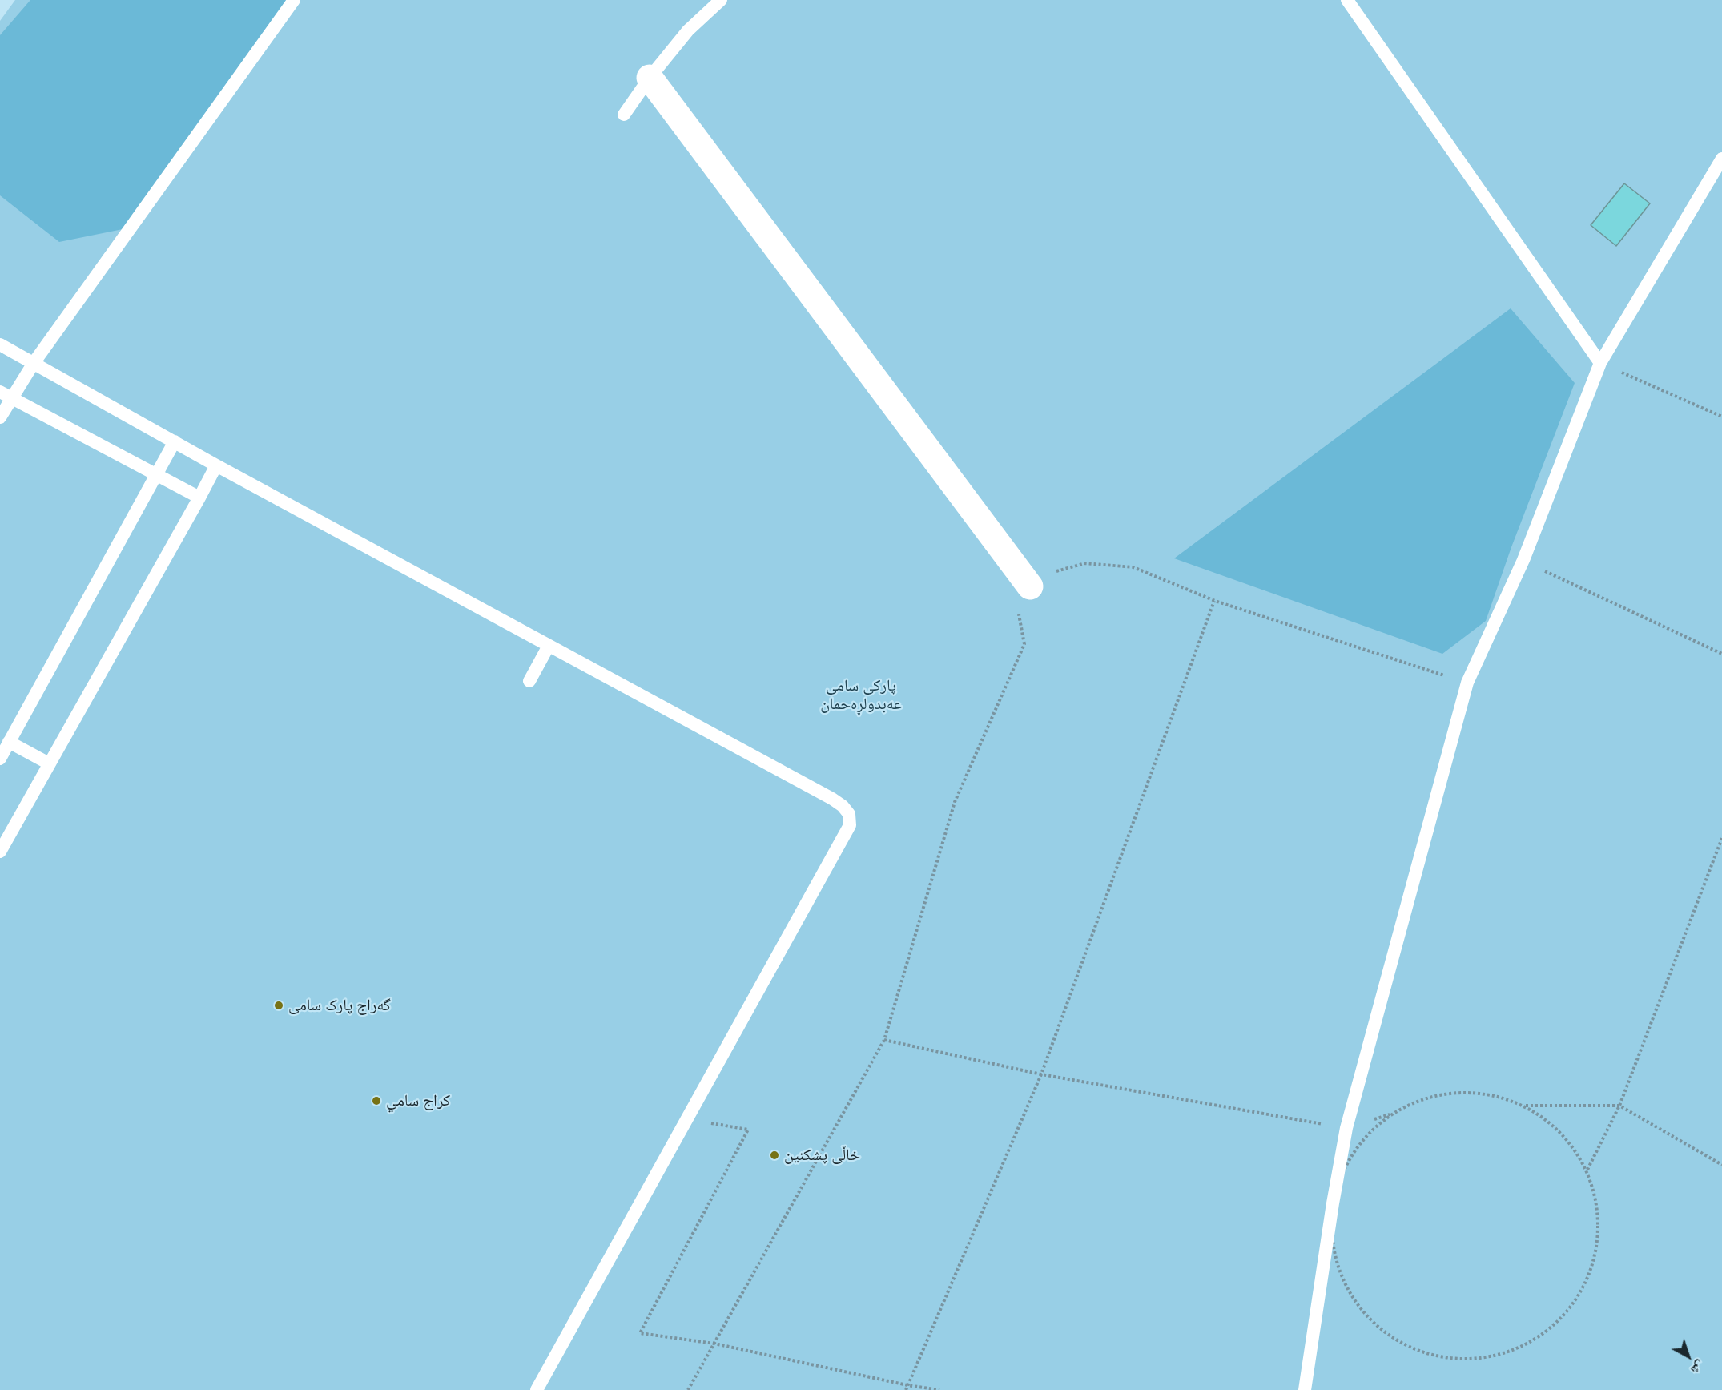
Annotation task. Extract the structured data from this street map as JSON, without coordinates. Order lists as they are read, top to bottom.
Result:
{
  "parks": ["پارکی سامی عەبدولڕەحمان"],
  "places": ["گەراج پارک سامی", "کراج سامي", "خاڵی پشکنین"],
  "north": "bottom right"
}
